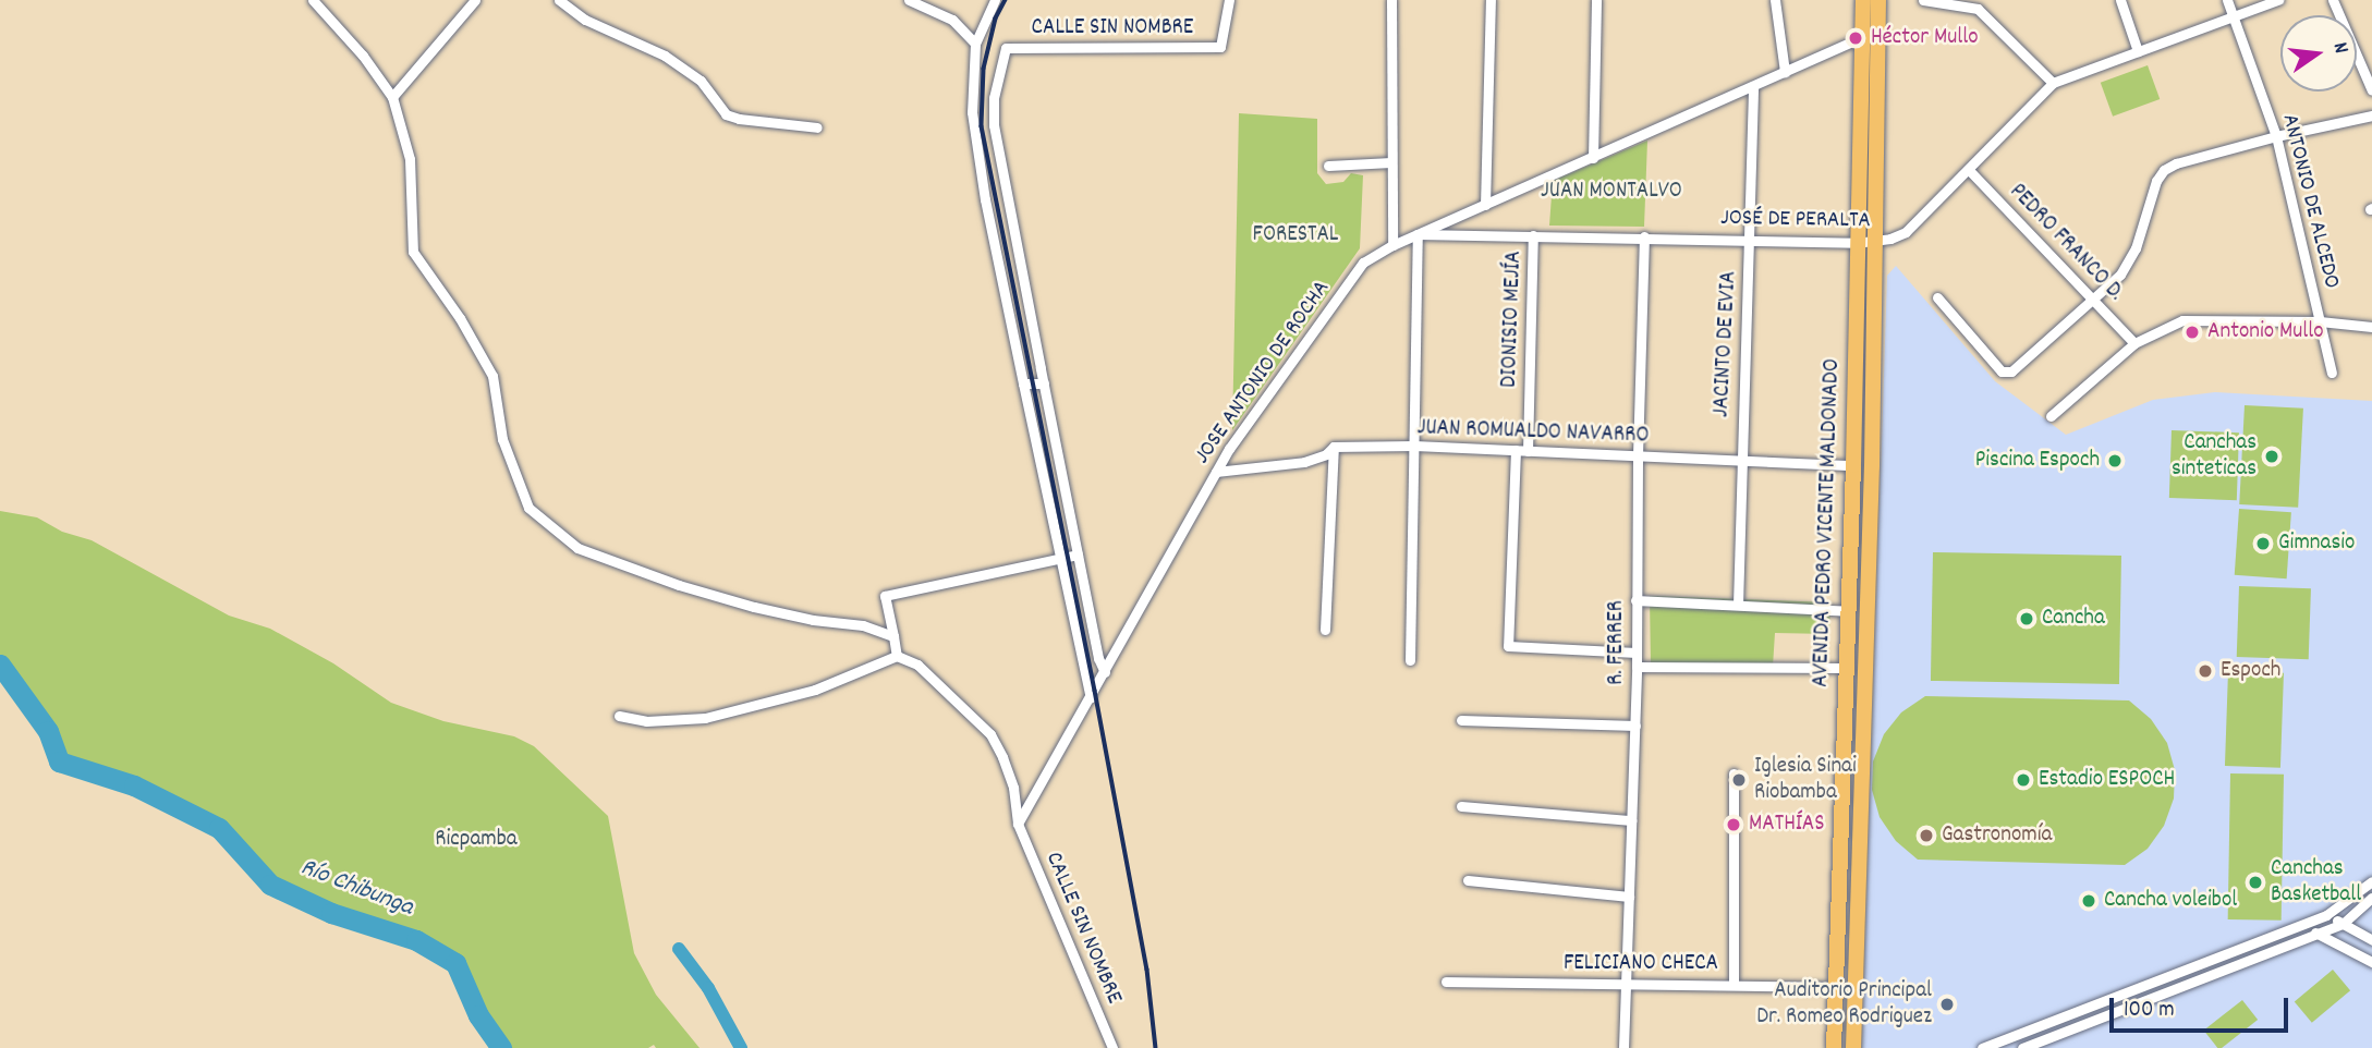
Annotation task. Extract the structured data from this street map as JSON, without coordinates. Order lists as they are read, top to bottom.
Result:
{
  "streets": {
    "main road": ["AVENIDA PEDRO VICENTE MALDONADO"],
    "street": [
      "CALLE SIN NOMBRE",
      "ANTONIO DE ALCEDO",
      "JOSÉ DE PERALTA",
      "PEDRO FRANCO D.",
      "DIONISIO MEJÍA",
      "JACINTO DE EVIA",
      "JOSE ANTONIO DE ROCHA",
      "JUAN ROMUALDO NAVARRO",
      "R. FERRER",
      "FELICIANO CHECA"
    ]
  },
  "crossings": [
    ["CALLE SIN NOMBRE", "JOSE ANTONIO DE ROCHA"],
    ["ANTONIO DE ALCEDO", "JOSÉ DE PERALTA"],
    ["JOSÉ DE PERALTA", "PEDRO FRANCO D."],
    ["JOSÉ DE PERALTA", "DIONISIO MEJÍA"],
    ["JOSÉ DE PERALTA", "JACINTO DE EVIA"],
    ["JOSÉ DE PERALTA", "JOSE ANTONIO DE ROCHA"],
    ["JOSÉ DE PERALTA", "AVENIDA PEDRO VICENTE MALDONADO"],
    ["JOSÉ DE PERALTA", "R. FERRER"],
    ["DIONISIO MEJÍA", "JUAN ROMUALDO NAVARRO"],
    ["JACINTO DE EVIA", "JOSE ANTONIO DE ROCHA"],
    ["JACINTO DE EVIA", "JUAN ROMUALDO NAVARRO"],
    ["JOSE ANTONIO DE ROCHA", "JUAN ROMUALDO NAVARRO"],
    ["JOSE ANTONIO DE ROCHA", "AVENIDA PEDRO VICENTE MALDONADO"],
    ["JUAN ROMUALDO NAVARRO", "AVENIDA PEDRO VICENTE MALDONADO"],
    ["JUAN ROMUALDO NAVARRO", "R. FERRER"],
    ["AVENIDA PEDRO VICENTE MALDONADO", "FELICIANO CHECA"],
    ["R. FERRER", "FELICIANO CHECA"]
  ],
  "water": ["Río Chibunga"],
  "parks": ["JUAN MONTALVO", "FORESTAL", "Ricpamba"],
  "places": [
    "Héctor Mullo",
    "Antonio Mullo",
    "Canchas sinteticas",
    "Piscina Espoch",
    "Gimnasio",
    "Cancha",
    "Espoch",
    "Iglesia Sinai Riobamba",
    "Estadio ESPOCH",
    "MATHÍAS",
    "Gastronomía",
    "Canchas Basketball",
    "Cancha voleibol",
    "Auditorio Principal Dr. Romeo Rodriguez"
  ],
  "scale_bar": "100 m",
  "north": "right"
}
